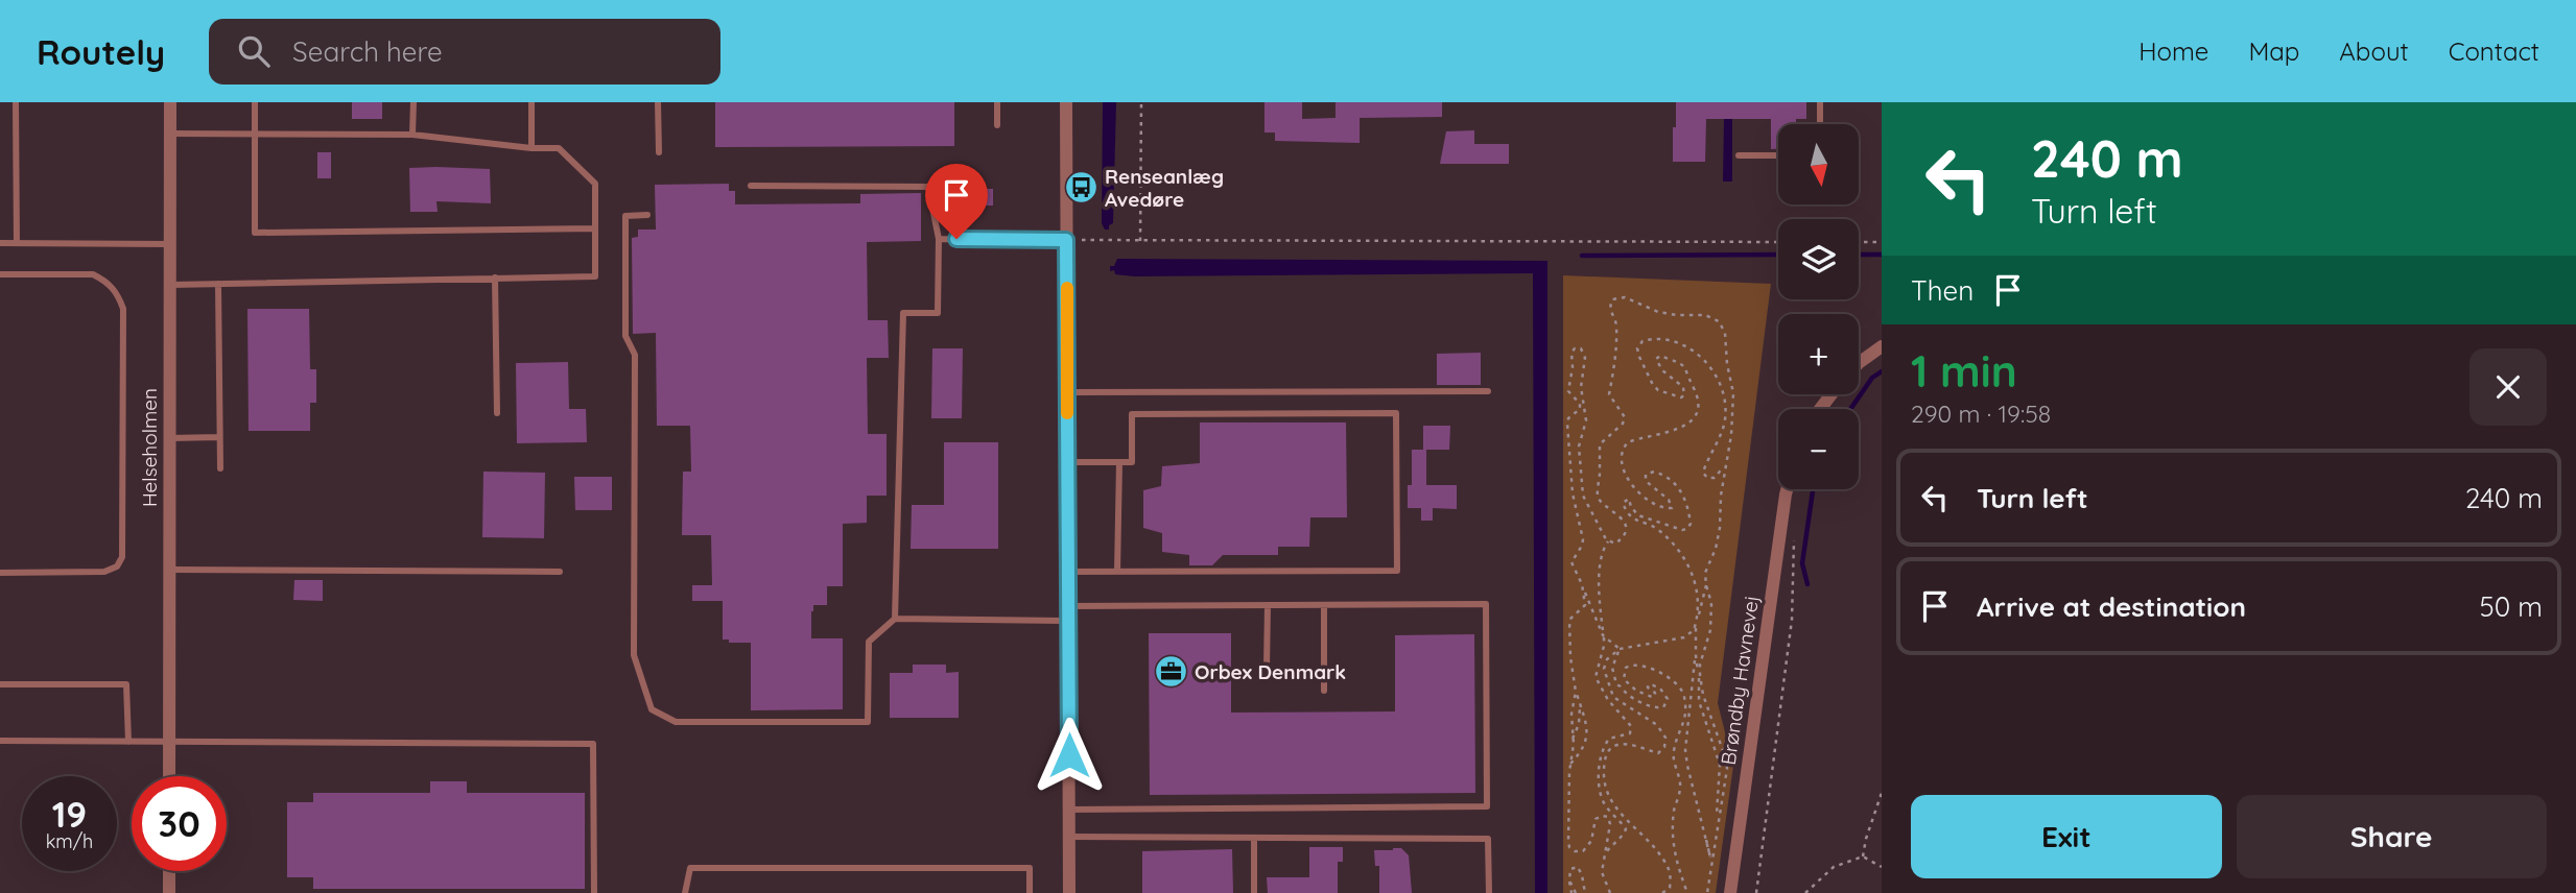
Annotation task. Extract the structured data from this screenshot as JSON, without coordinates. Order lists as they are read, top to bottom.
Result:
{
  "streets": {
    "street": ["Helseholmen", "Brøndby Havnevej"]
  },
  "places": {
    "bus stop": ["Renseanlæg Avedøre"],
    "office": ["Orbex Denmark"]
  },
  "north": "bottom",
  "page": {
    "header": "Routely",
    "search": "Search here",
    "nav": [
      "Home",
      "Map",
      "About",
      "Contact"
    ],
    "turn": ["240 m", "Turn left"],
    "map_buttons": ["+", "−"],
    "then": "Then",
    "heading": ["1 min", "290 m · 19:58"],
    "list": [
      {
        "name": "Turn left",
        "value": "240 m"
      },
      {
        "name": "Arrive at destination",
        "value": "50 m"
      }
    ],
    "speed": "19 km/h",
    "limit": "30",
    "buttons": ["Exit", "Share"]
  }
}
